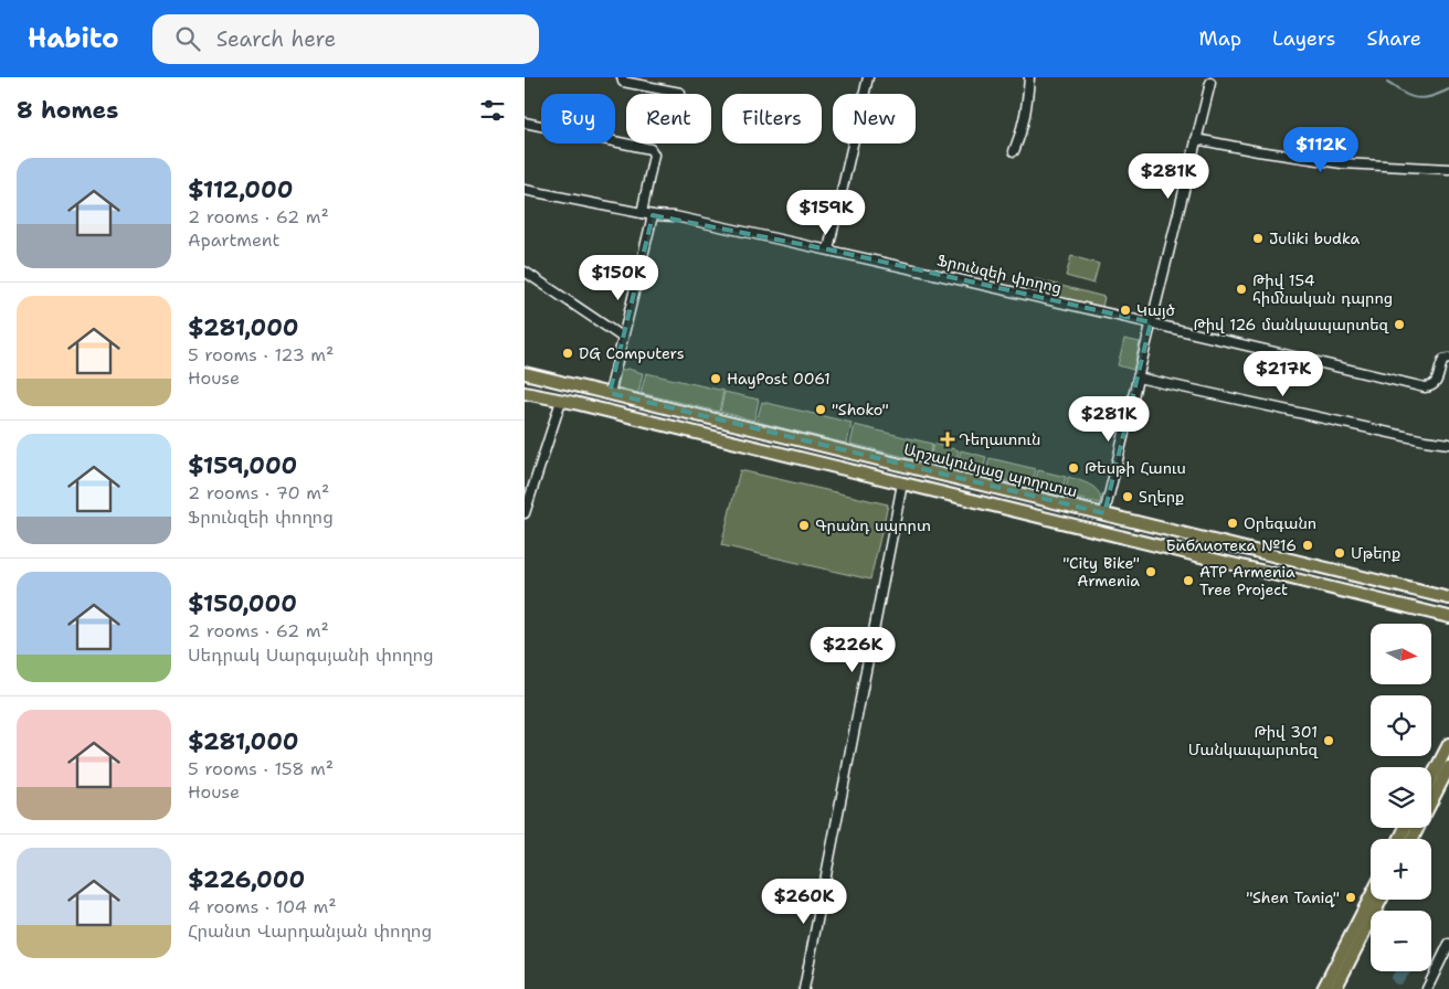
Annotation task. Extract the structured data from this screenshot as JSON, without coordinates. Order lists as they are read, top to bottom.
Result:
{
  "streets": {
    "main road": ["Արշակունյաց պողոտա"],
    "street": ["Ֆրունզեի փողոց"]
  },
  "places": {
    "other": [
      "Juliki budka",
      "Թիվ 154 հիմնական դպրոց",
      "Կայծ",
      "Թիվ 126 մանկապարտեզ",
      "DG Computers",
      "HayPost 0061",
      "\"Shoko\"",
      "Թեսթի Հաուս",
      "Տղերք",
      "Օրեգանո",
      "Գրանդ սպորտ",
      "Библиотека №16",
      "Մթերք",
      "\"City Bike\" Armenia",
      "ATP Armenia Tree Project",
      "Թիվ 301 Մանկապարտեզ",
      "\"Shen Taniq\""
    ],
    "health": ["Դեղատուն"]
  },
  "north": "right",
  "page": {
    "header": "Habito",
    "search": "Search here",
    "nav": ["Map", "Layers", "Share"],
    "heading": "8 homes",
    "chip": [
      "Buy",
      "Rent",
      "Filters",
      "New"
    ],
    "price": [
      "$112K",
      "$281K",
      "$159K",
      "$150K",
      "$217K",
      "$281K",
      "$226K",
      "$260K"
    ],
    "list": [
      {
        "name": "$112,000",
        "note": "2 rooms · 62 m² · Apartment"
      },
      {
        "name": "$281,000",
        "note": "5 rooms · 123 m² · House"
      },
      {
        "name": "$159,000",
        "note": "2 rooms · 70 m² · Ֆրունզեի փողոց"
      },
      {
        "name": "$150,000",
        "note": "2 rooms · 62 m² · Սեդրակ Սարգսյանի փողոց"
      },
      {
        "name": "$281,000",
        "note": "5 rooms · 158 m² · House"
      },
      {
        "name": "$226,000",
        "note": "4 rooms · 104 m² · Հրանտ Վարդանյան փողոց"
      }
    ],
    "map_buttons": ["+", "−"]
  }
}
